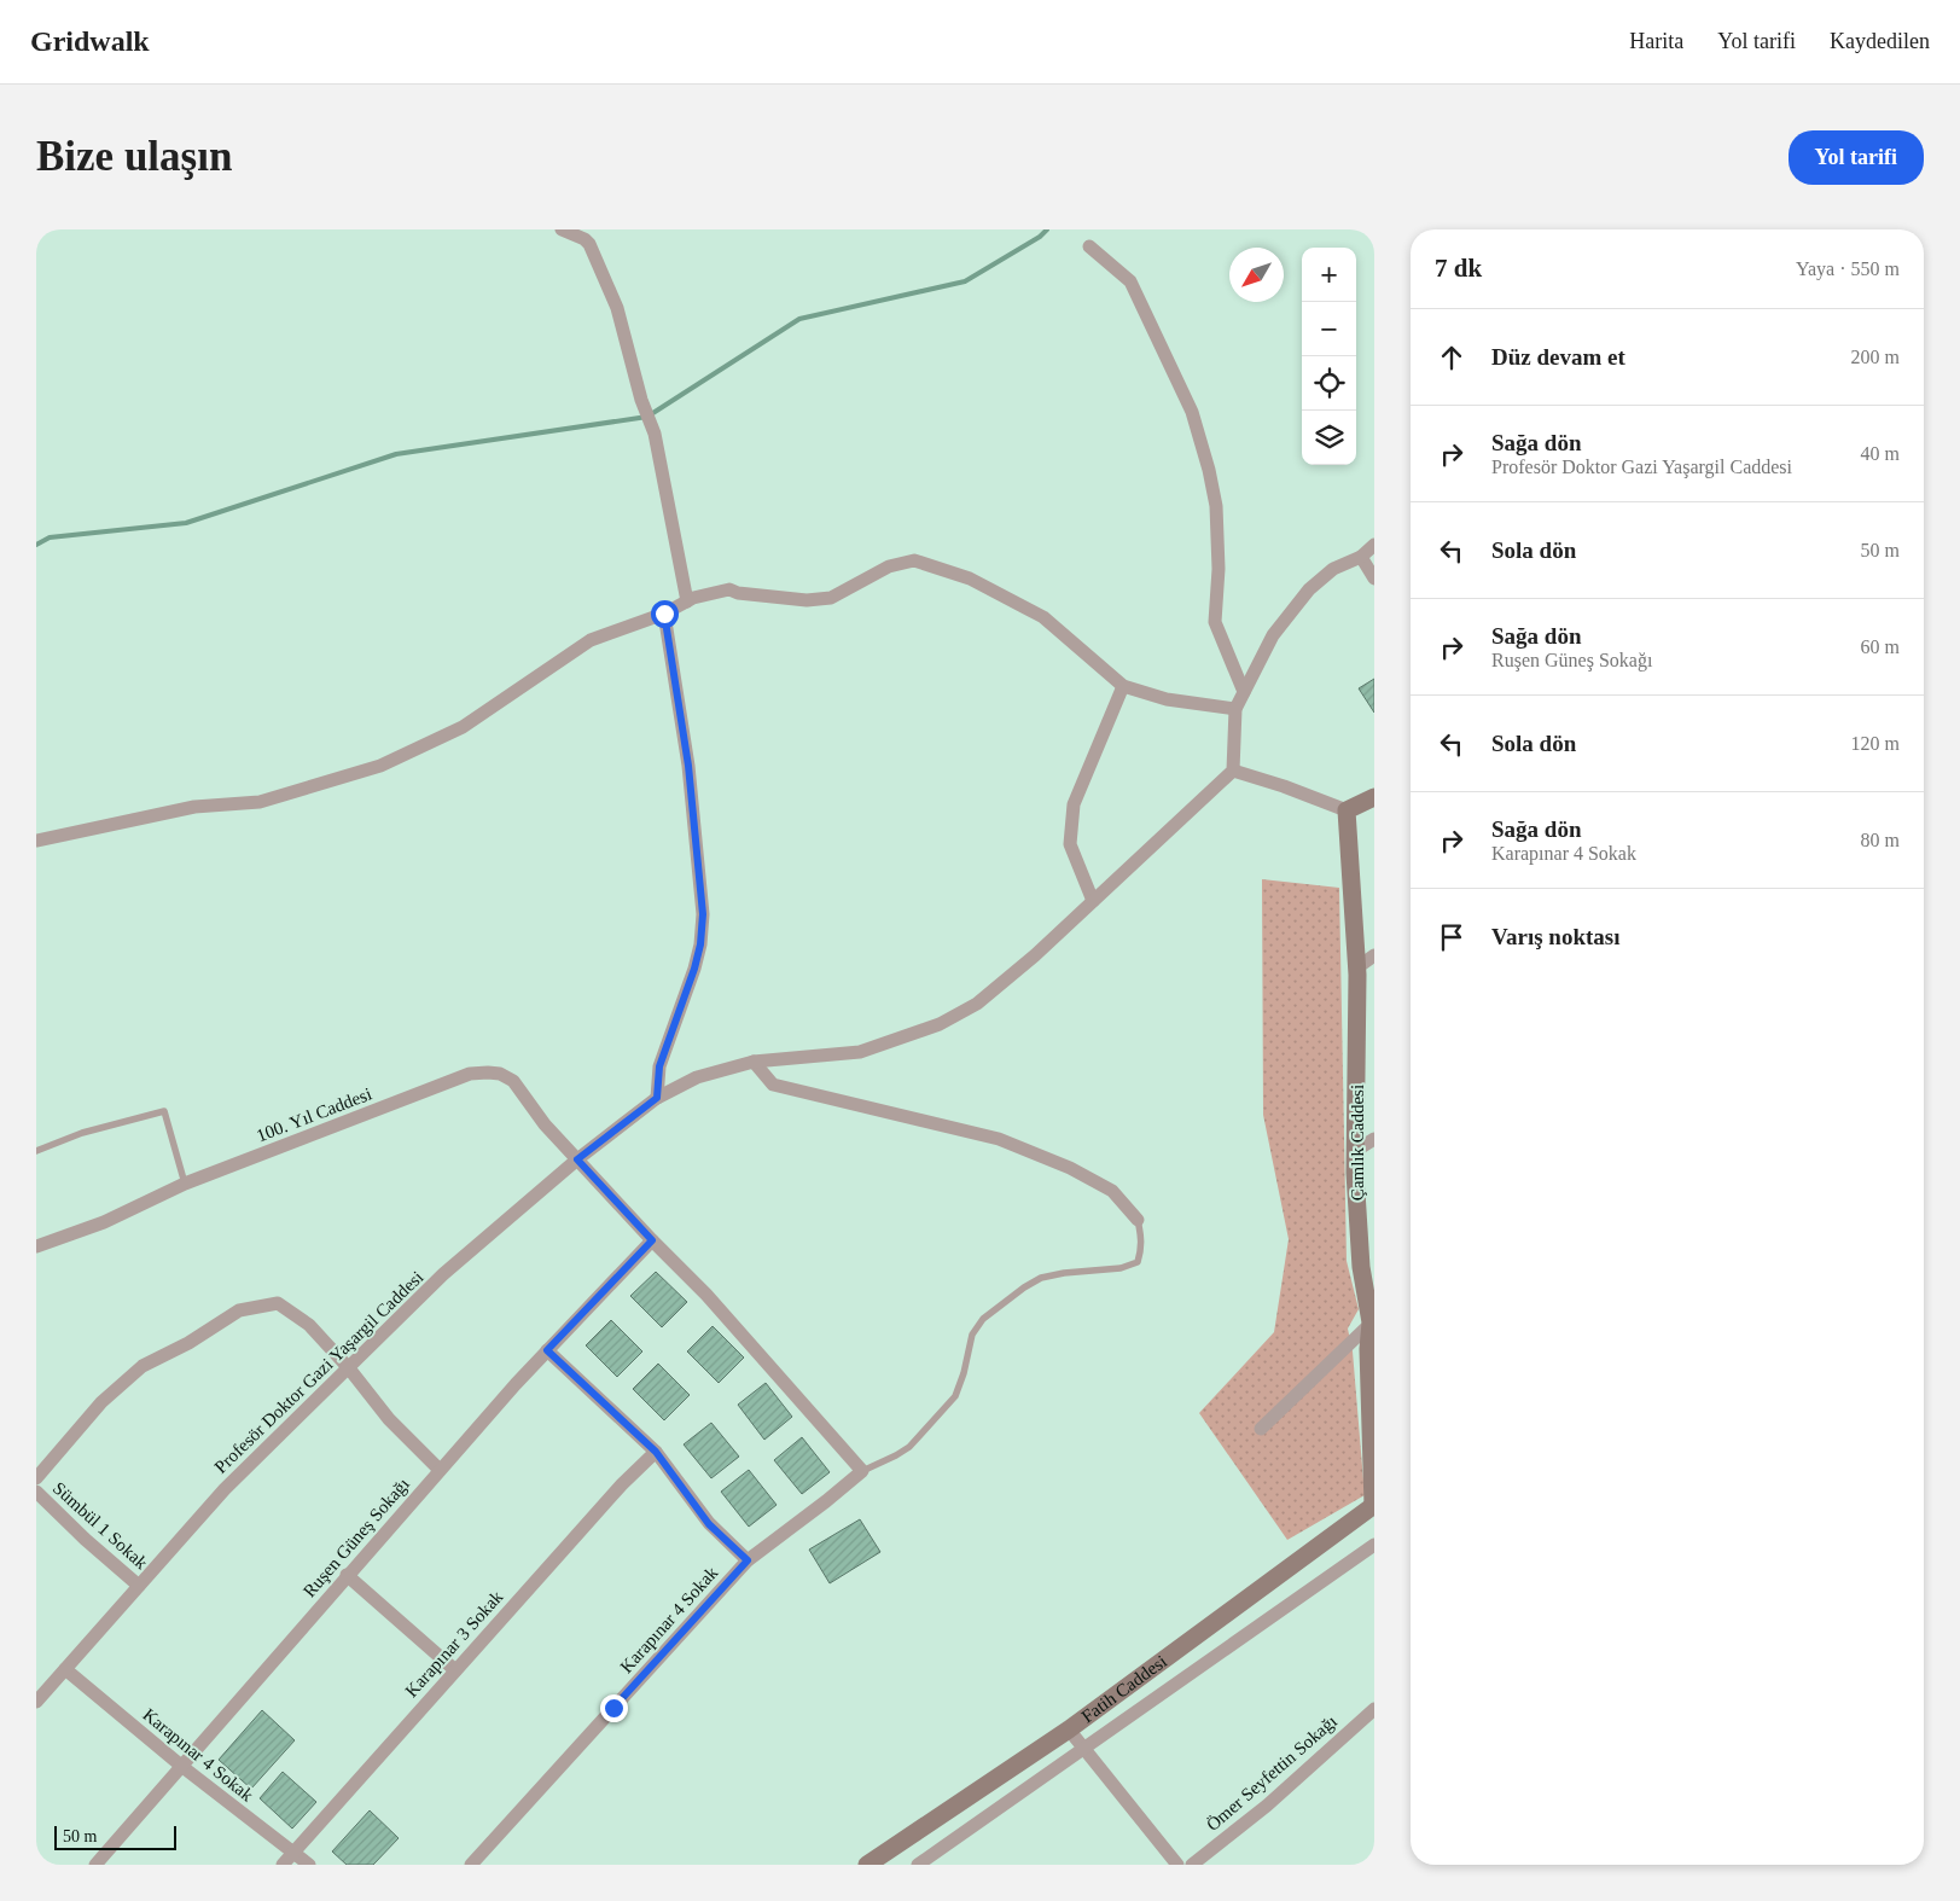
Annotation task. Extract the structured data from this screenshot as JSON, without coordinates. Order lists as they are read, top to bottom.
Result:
{
  "streets": {
    "street": [
      "100. Yıl Caddesi",
      "Çamlık Caddesi",
      "Profesör Doktor Gazi Yaşargil Caddesi",
      "Sümbül 1 Sokak",
      "Ruşen Güneş Sokağı",
      "Karapınar 4 Sokak",
      "Karapınar 3 Sokak",
      "Fatih Caddesi",
      "Ömer Seyfettin Sokağı"
    ]
  },
  "crossings": [
    ["100. Yıl Caddesi", "Profesör Doktor Gazi Yaşargil Caddesi"],
    ["100. Yıl Caddesi", "Ruşen Güneş Sokağı"],
    ["100. Yıl Caddesi", "Karapınar 4 Sokak"],
    ["Çamlık Caddesi", "Fatih Caddesi"],
    ["Profesör Doktor Gazi Yaşargil Caddesi", "Sümbül 1 Sokak"],
    ["Profesör Doktor Gazi Yaşargil Caddesi", "Karapınar 4 Sokak"],
    ["Ruşen Güneş Sokağı", "Karapınar 4 Sokak"],
    ["Karapınar 4 Sokak", "Karapınar 3 Sokak"]
  ],
  "scale_bar": "50 m",
  "north": "bottom left",
  "page": {
    "header": "Gridwalk",
    "nav": ["Harita", "Yol tarifi", "Kaydedilen"],
    "buttons": "Yol tarifi",
    "title": "Bize ulaşın",
    "heading": ["7 dk", "Yaya · 550 m"],
    "map_buttons": ["+", "−"],
    "list": [
      ["Düz devam et", "200 m"],
      ["Sağa dön", "Profesör Doktor Gazi Yaşargil Caddesi", "40 m"],
      ["Sola dön", "50 m"],
      ["Sağa dön", "Ruşen Güneş Sokağı", "60 m"],
      ["Sola dön", "120 m"],
      ["Sağa dön", "Karapınar 4 Sokak", "80 m"],
      "Varış noktası"
    ],
    "scale": "50 m"
  }
}
